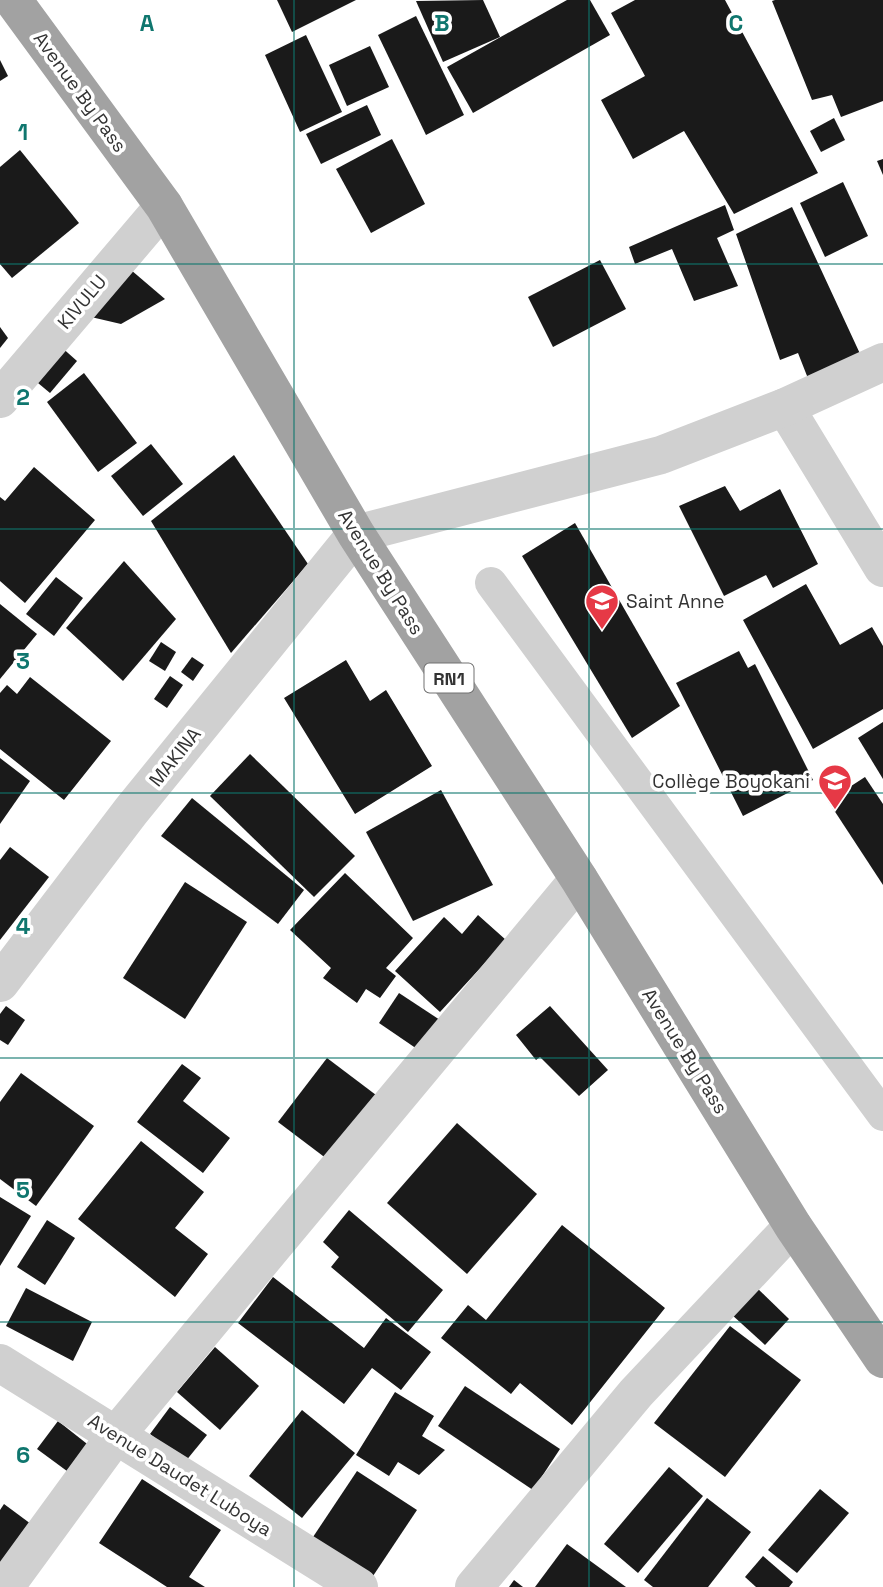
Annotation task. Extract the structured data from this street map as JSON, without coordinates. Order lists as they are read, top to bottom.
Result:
{
  "streets": {
    "highway": ["Avenue By Pass", "RN1"],
    "street": ["KIVULU", "MAKINA", "Avenue Daudet Luboya"]
  },
  "crossings": [
    ["Avenue By Pass", "KIVULU"],
    ["Avenue By Pass", "MAKINA"]
  ],
  "places": {
    "school or university": ["Saint Anne", "Collège Boyokani"]
  },
  "grid": {
    "columns": ["A", "B", "C"],
    "rows": [
      "1",
      "2",
      "3",
      "4",
      "5",
      "6"
    ]
  }
}
